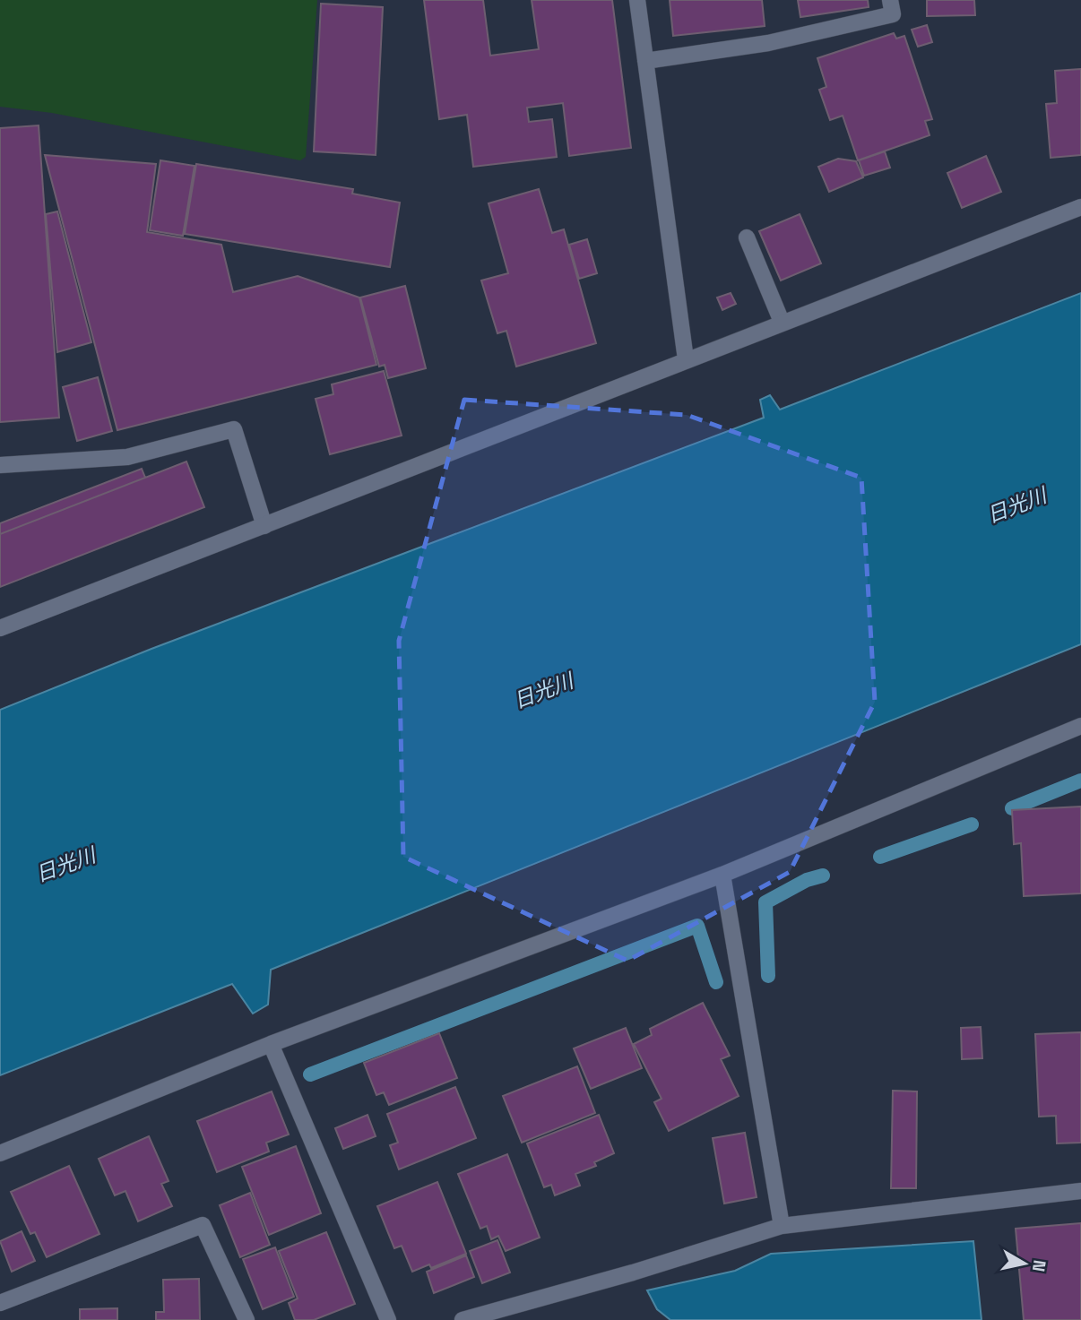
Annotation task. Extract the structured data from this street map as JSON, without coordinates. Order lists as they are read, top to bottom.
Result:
{
  "water": ["日光川"],
  "north": "right"
}
